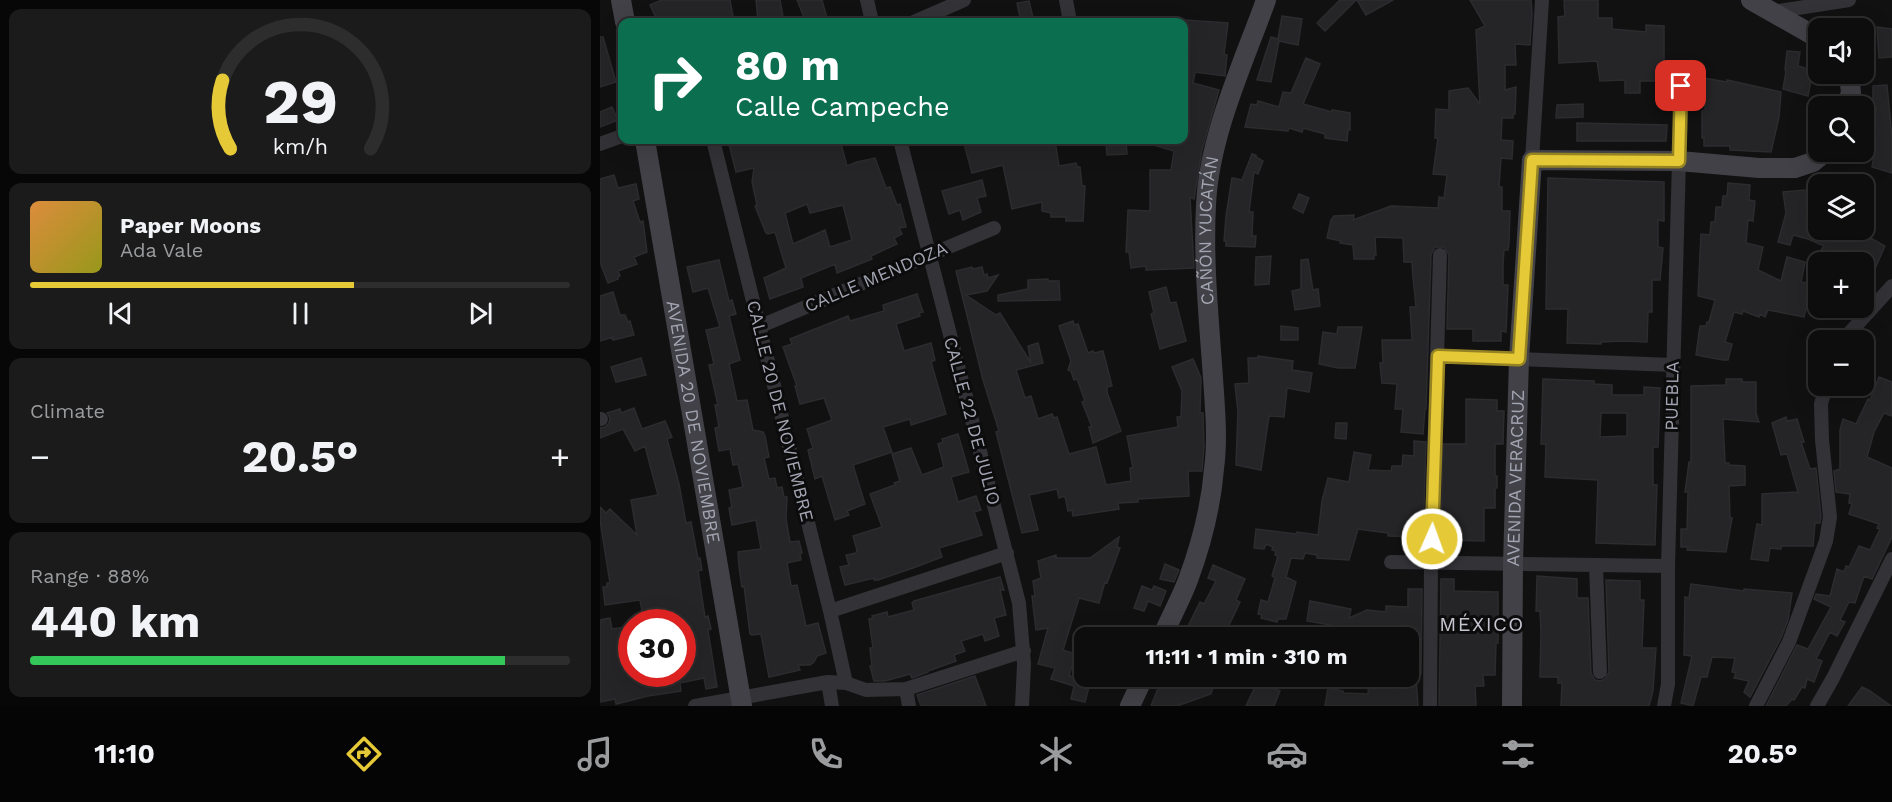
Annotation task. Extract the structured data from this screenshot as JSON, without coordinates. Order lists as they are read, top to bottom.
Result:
{
  "streets": {
    "street": [
      "CAÑÓN YUCATÁN",
      "CALLE MENDOZA",
      "PUEBLA",
      "CALLE 20 DE NOVIEMBRE",
      "CALLE 22 DE JULIO",
      "AVENIDA 20 DE NOVIEMBRE",
      "AVENIDA VERACRUZ"
    ]
  },
  "crossings": [
    ["CALLE MENDOZA", "CALLE 20 DE NOVIEMBRE"],
    ["CALLE MENDOZA", "CALLE 22 DE JULIO"]
  ],
  "districts": ["MÉXICO"],
  "page": {
    "map_buttons": ["+", "−"],
    "turn": ["80 m", "Calle Campeche"],
    "song": ["Paper Moons", "Ada Vale"],
    "tile": [
      "Climate",
      ["Range · 88%", "440 km"]
    ],
    "heat": ["−", "20.5°", "+"],
    "limit": "30",
    "trip": "11:11 · 1 min · 310 m",
    "tabs": ["11:10", "20.5°"],
    "gauge": ["29", "km/h"]
  }
}
